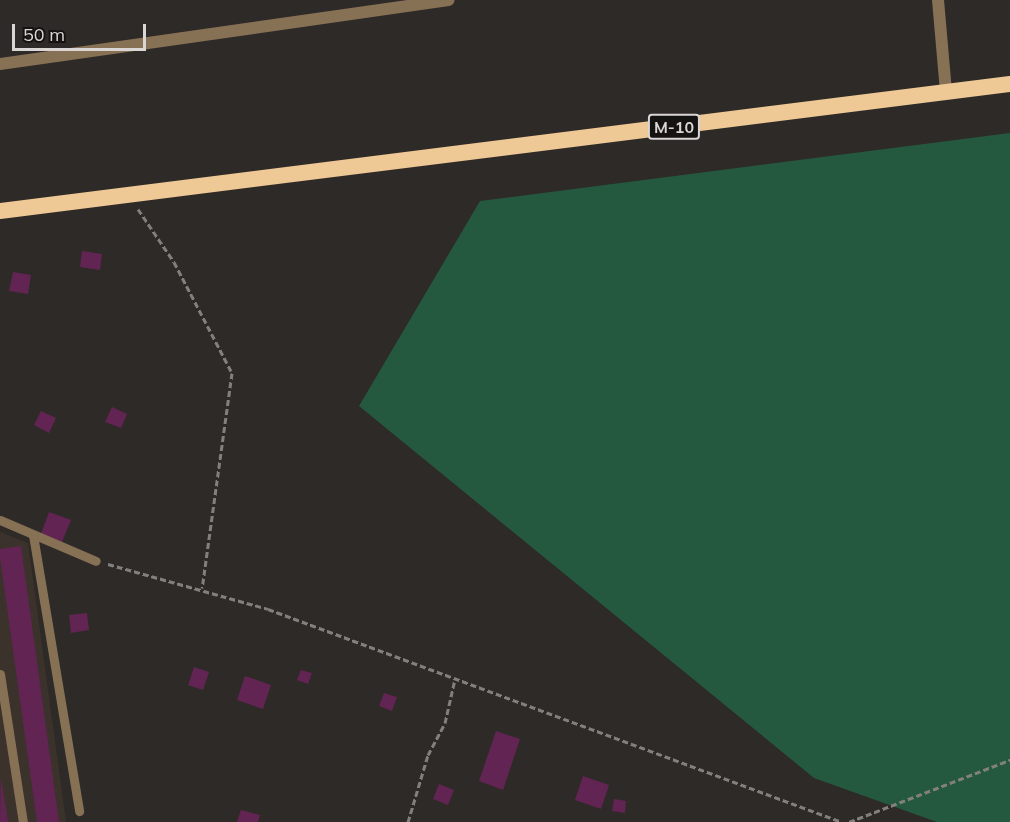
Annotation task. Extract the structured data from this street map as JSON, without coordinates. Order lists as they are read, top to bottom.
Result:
{
  "streets": {
    "highway": ["М-10"]
  },
  "scale_bar": "50 m"
}
